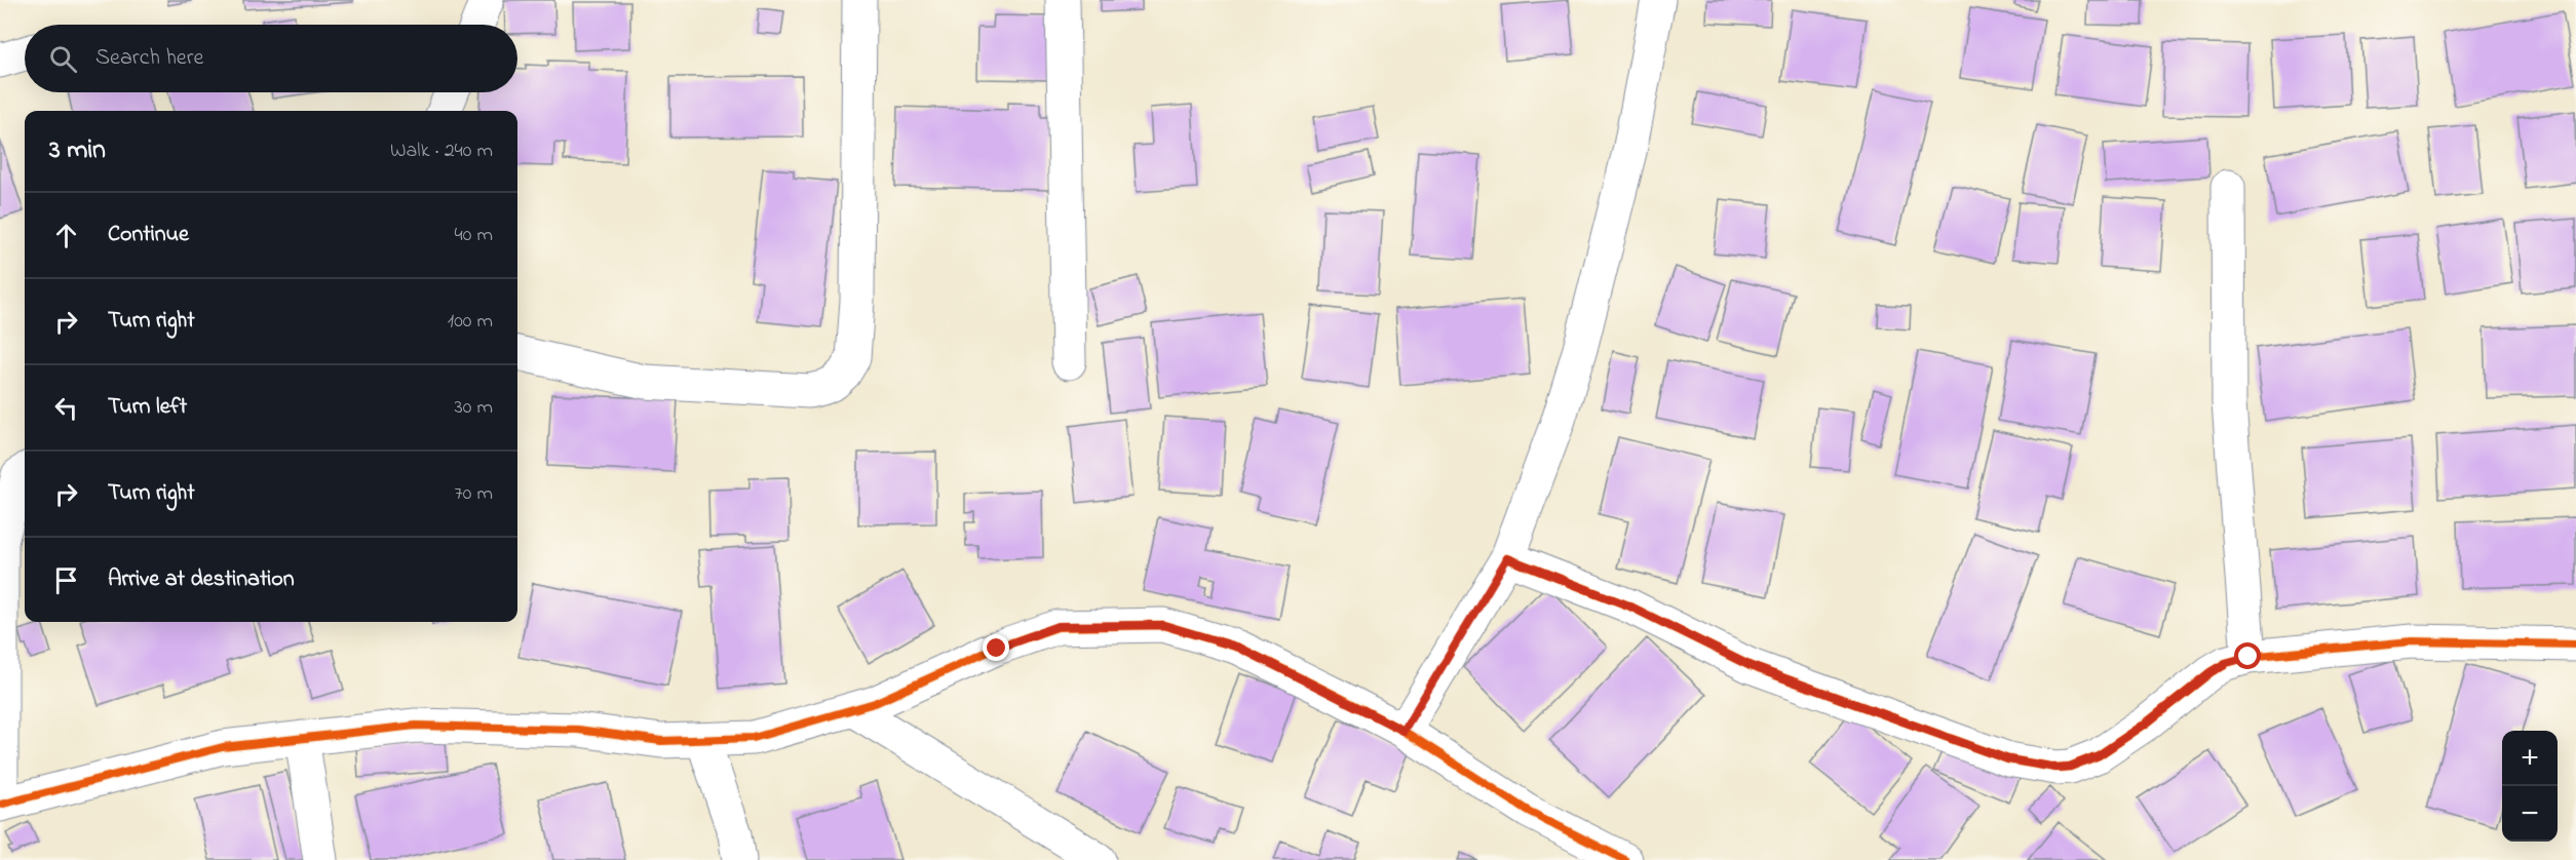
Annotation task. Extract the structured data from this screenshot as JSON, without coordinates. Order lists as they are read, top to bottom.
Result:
{
  "page": {
    "search": "Search here",
    "heading": ["3 min", "Walk · 240 m"],
    "list": [
      ["Continue", "40 m"],
      ["Turn right", "100 m"],
      ["Turn left", "30 m"],
      ["Turn right", "70 m"],
      "Arrive at destination"
    ],
    "map_buttons": ["+", "−"]
  }
}
